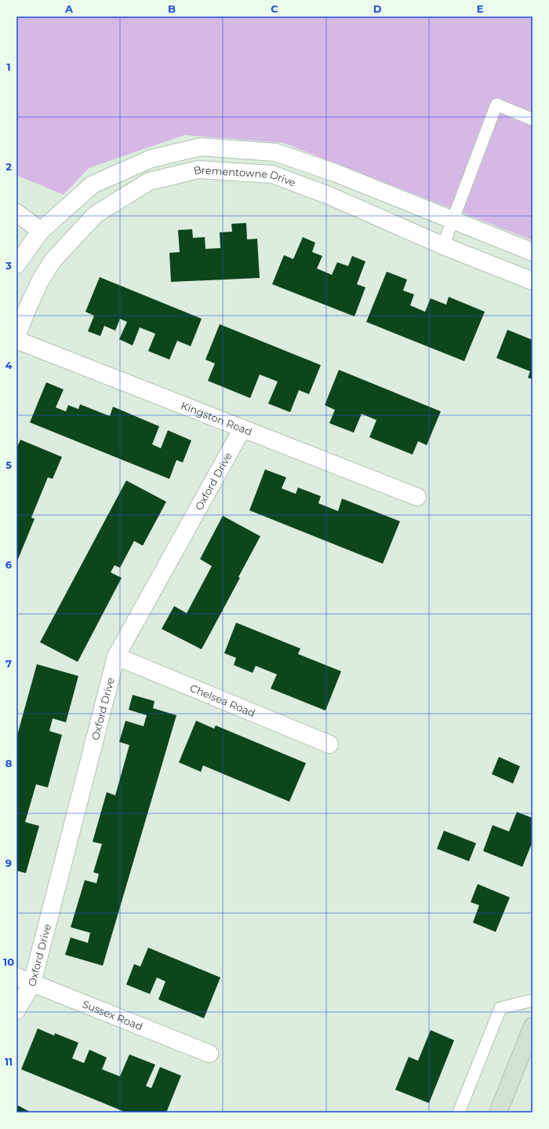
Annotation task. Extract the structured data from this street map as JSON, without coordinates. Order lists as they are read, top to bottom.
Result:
{
  "streets": {
    "street": [
      "Brementowne Drive",
      "Kingston Road",
      "Oxford Drive",
      "Chelsea Road",
      "Sussex Road"
    ]
  },
  "crossings": [
    ["Kingston Road", "Oxford Drive"],
    ["Oxford Drive", "Chelsea Road"],
    ["Oxford Drive", "Sussex Road"]
  ],
  "grid": {
    "columns": [
      "A",
      "B",
      "C",
      "D",
      "E"
    ],
    "rows": [
      "1",
      "2",
      "3",
      "4",
      "5",
      "6",
      "7",
      "8",
      "9",
      "10",
      "11"
    ]
  }
}
